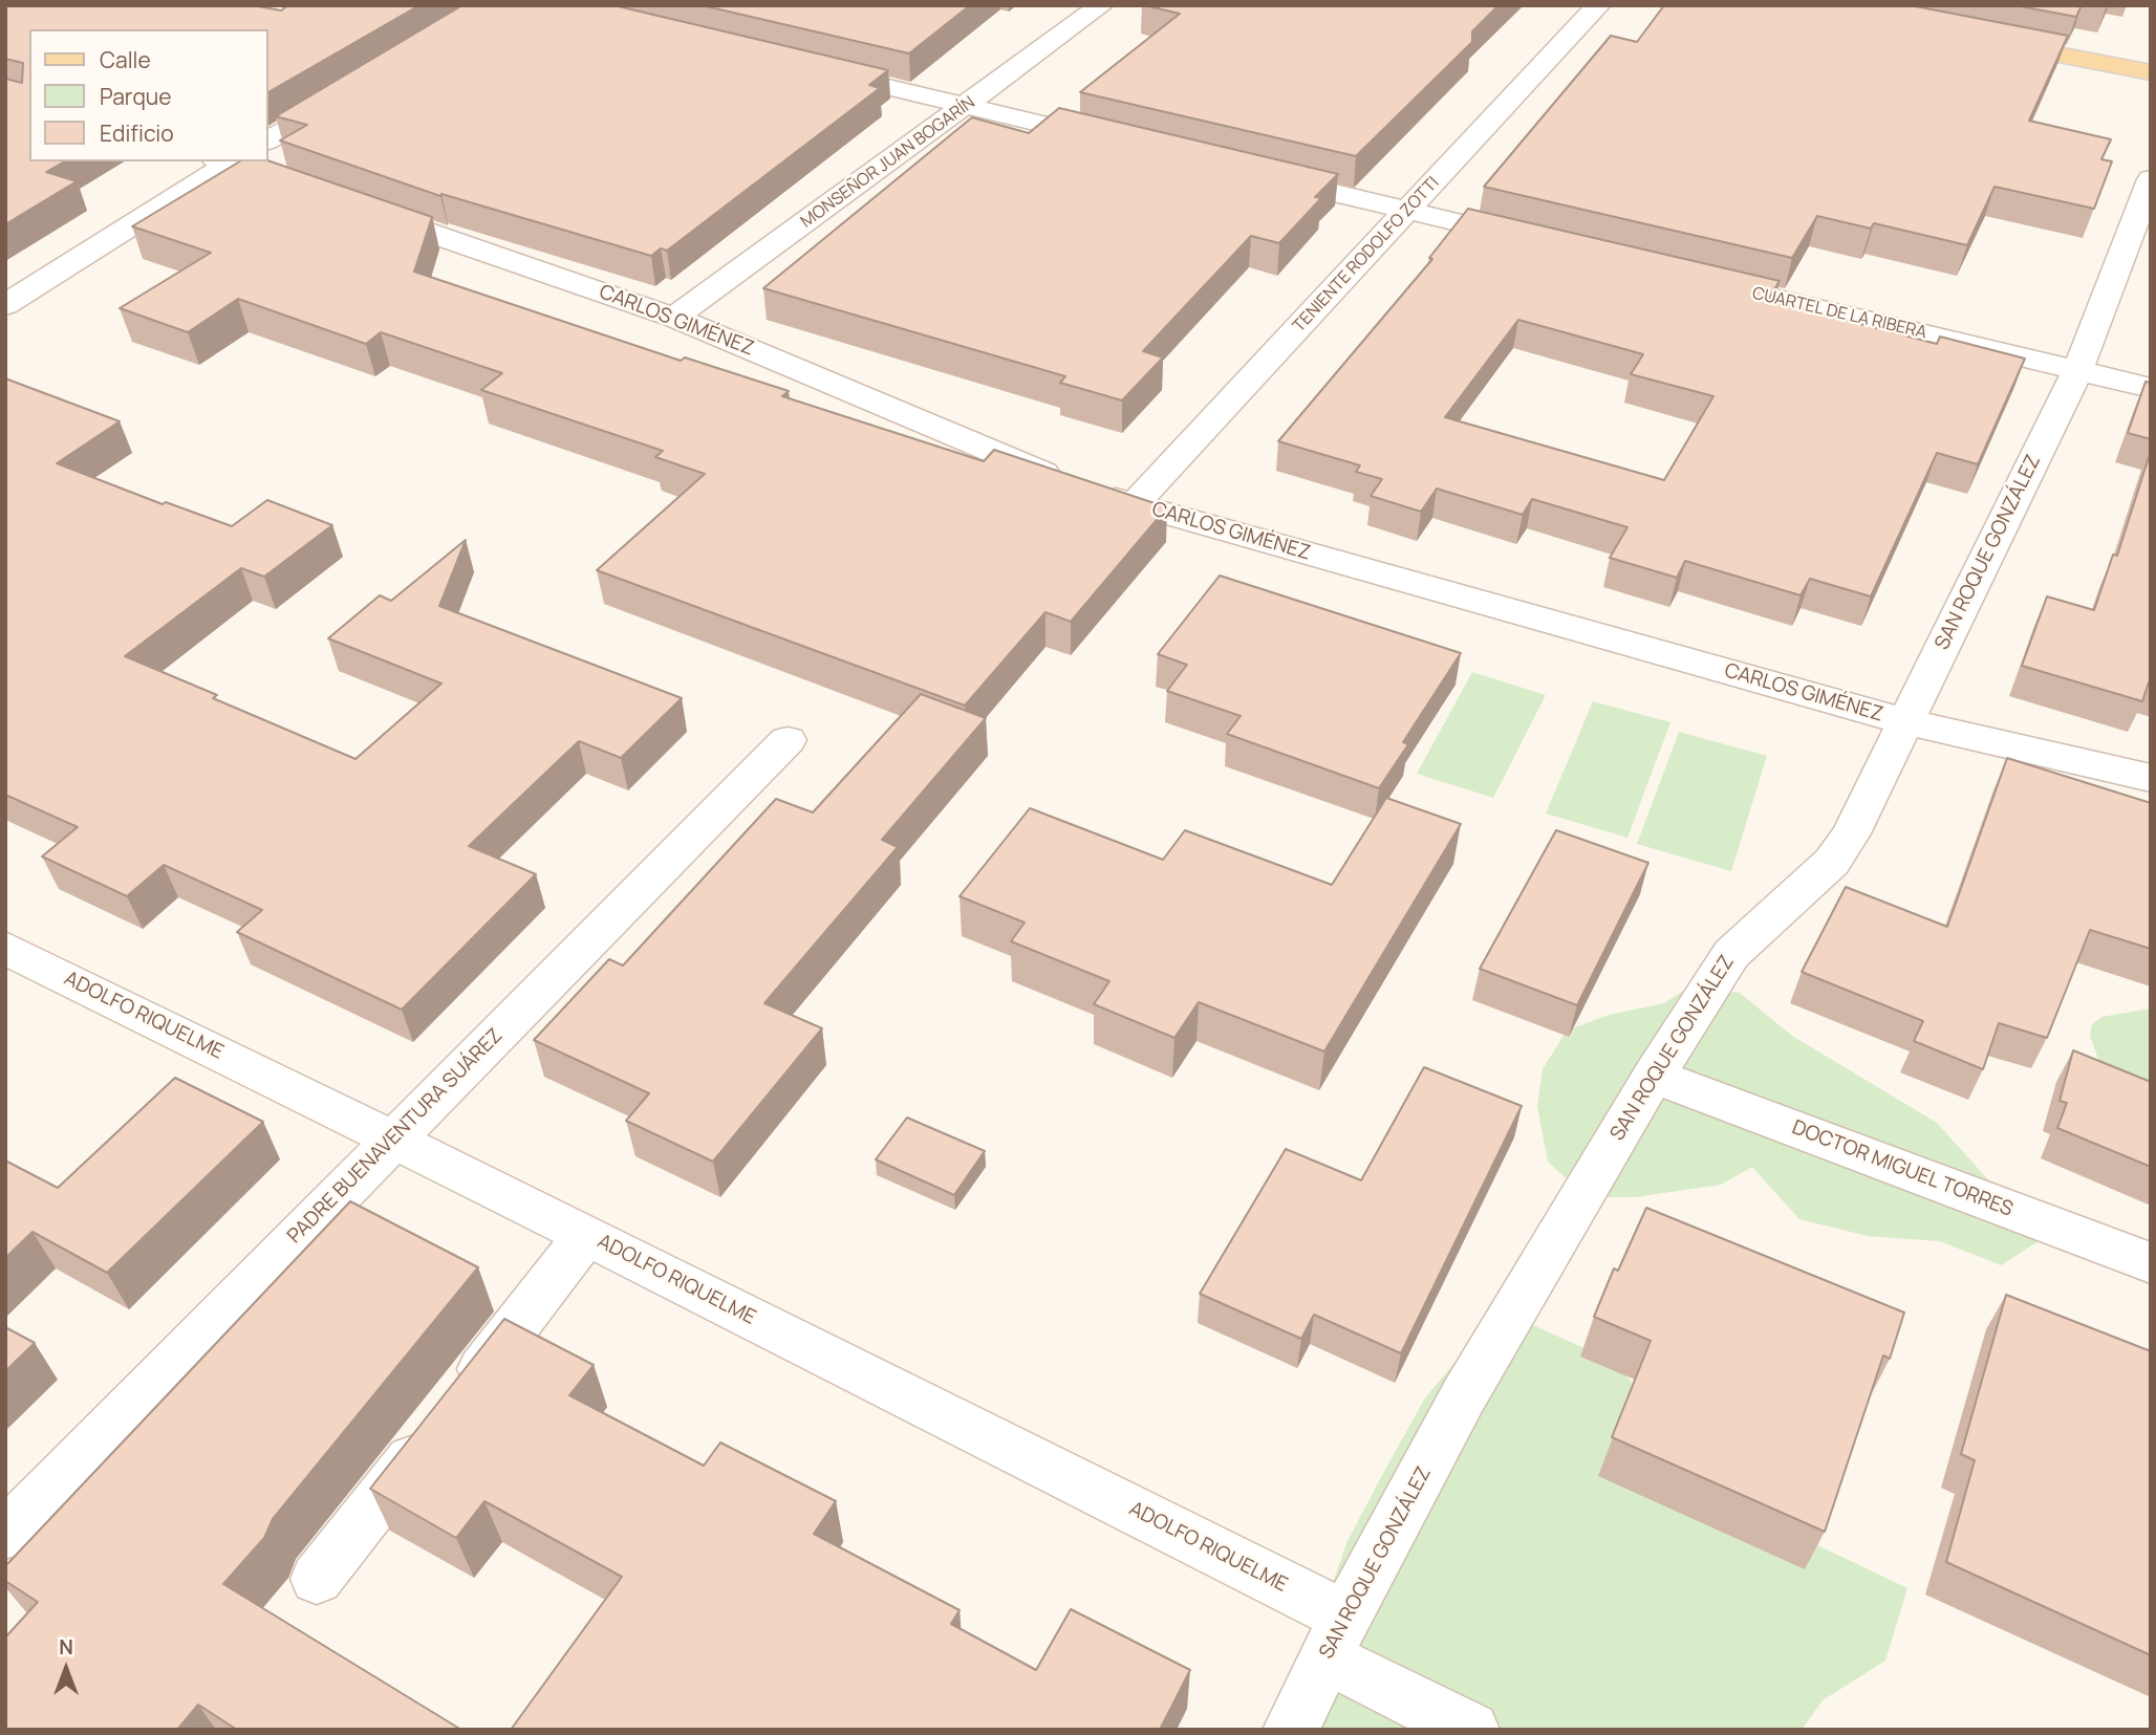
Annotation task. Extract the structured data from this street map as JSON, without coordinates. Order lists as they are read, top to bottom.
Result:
{
  "streets": {
    "street": [
      "MONSEÑOR JUAN BOGARÍN",
      "TENIENTE RODOLFO ZOTTI",
      "CUARTEL DE LA RIBERA",
      "CARLOS GIMÉNEZ",
      "SAN ROQUE GONZÁLEZ",
      "ADOLFO RIQUELME",
      "PADRE BUENAVENTURA SUÁREZ",
      "DOCTOR MIGUEL TORRES"
    ]
  },
  "crossings": [
    ["MONSEÑOR JUAN BOGARÍN", "CARLOS GIMÉNEZ"],
    ["TENIENTE RODOLFO ZOTTI", "CARLOS GIMÉNEZ"],
    ["CUARTEL DE LA RIBERA", "SAN ROQUE GONZÁLEZ"],
    ["CARLOS GIMÉNEZ", "SAN ROQUE GONZÁLEZ"],
    ["SAN ROQUE GONZÁLEZ", "ADOLFO RIQUELME"],
    ["SAN ROQUE GONZÁLEZ", "DOCTOR MIGUEL TORRES"],
    ["ADOLFO RIQUELME", "PADRE BUENAVENTURA SUÁREZ"]
  ],
  "legend": ["Calle", "Parque", "Edificio"],
  "north": "top"
}
